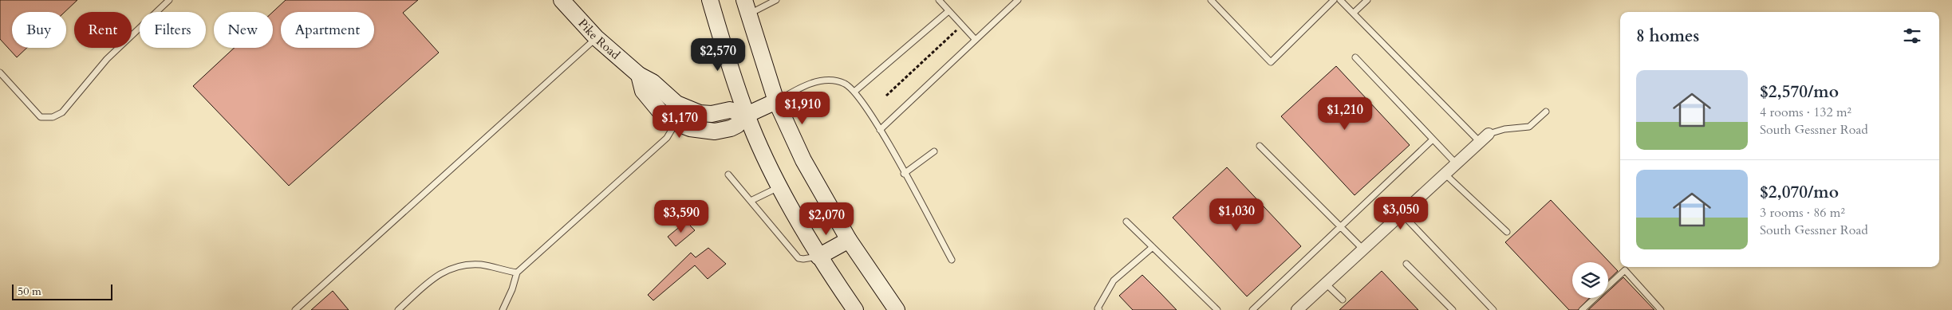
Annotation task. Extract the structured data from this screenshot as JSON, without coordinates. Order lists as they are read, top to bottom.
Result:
{
  "streets": {
    "main road": ["Pike Road"]
  },
  "scale_bar": "50 m",
  "page": {
    "chip": [
      "Buy",
      "Rent",
      "Filters",
      "New",
      "Apartment"
    ],
    "heading": "8 homes",
    "price": [
      "$2,570",
      "$1,910",
      "$1,210",
      "$1,170",
      "$3,050",
      "$1,030",
      "$3,590",
      "$2,070"
    ],
    "list": [
      {
        "name": "$2,570/mo",
        "note": "4 rooms · 132 m² · South Gessner Road"
      },
      {
        "name": "$2,070/mo",
        "note": "3 rooms · 86 m² · South Gessner Road"
      }
    ],
    "scale": "50 m"
  }
}
